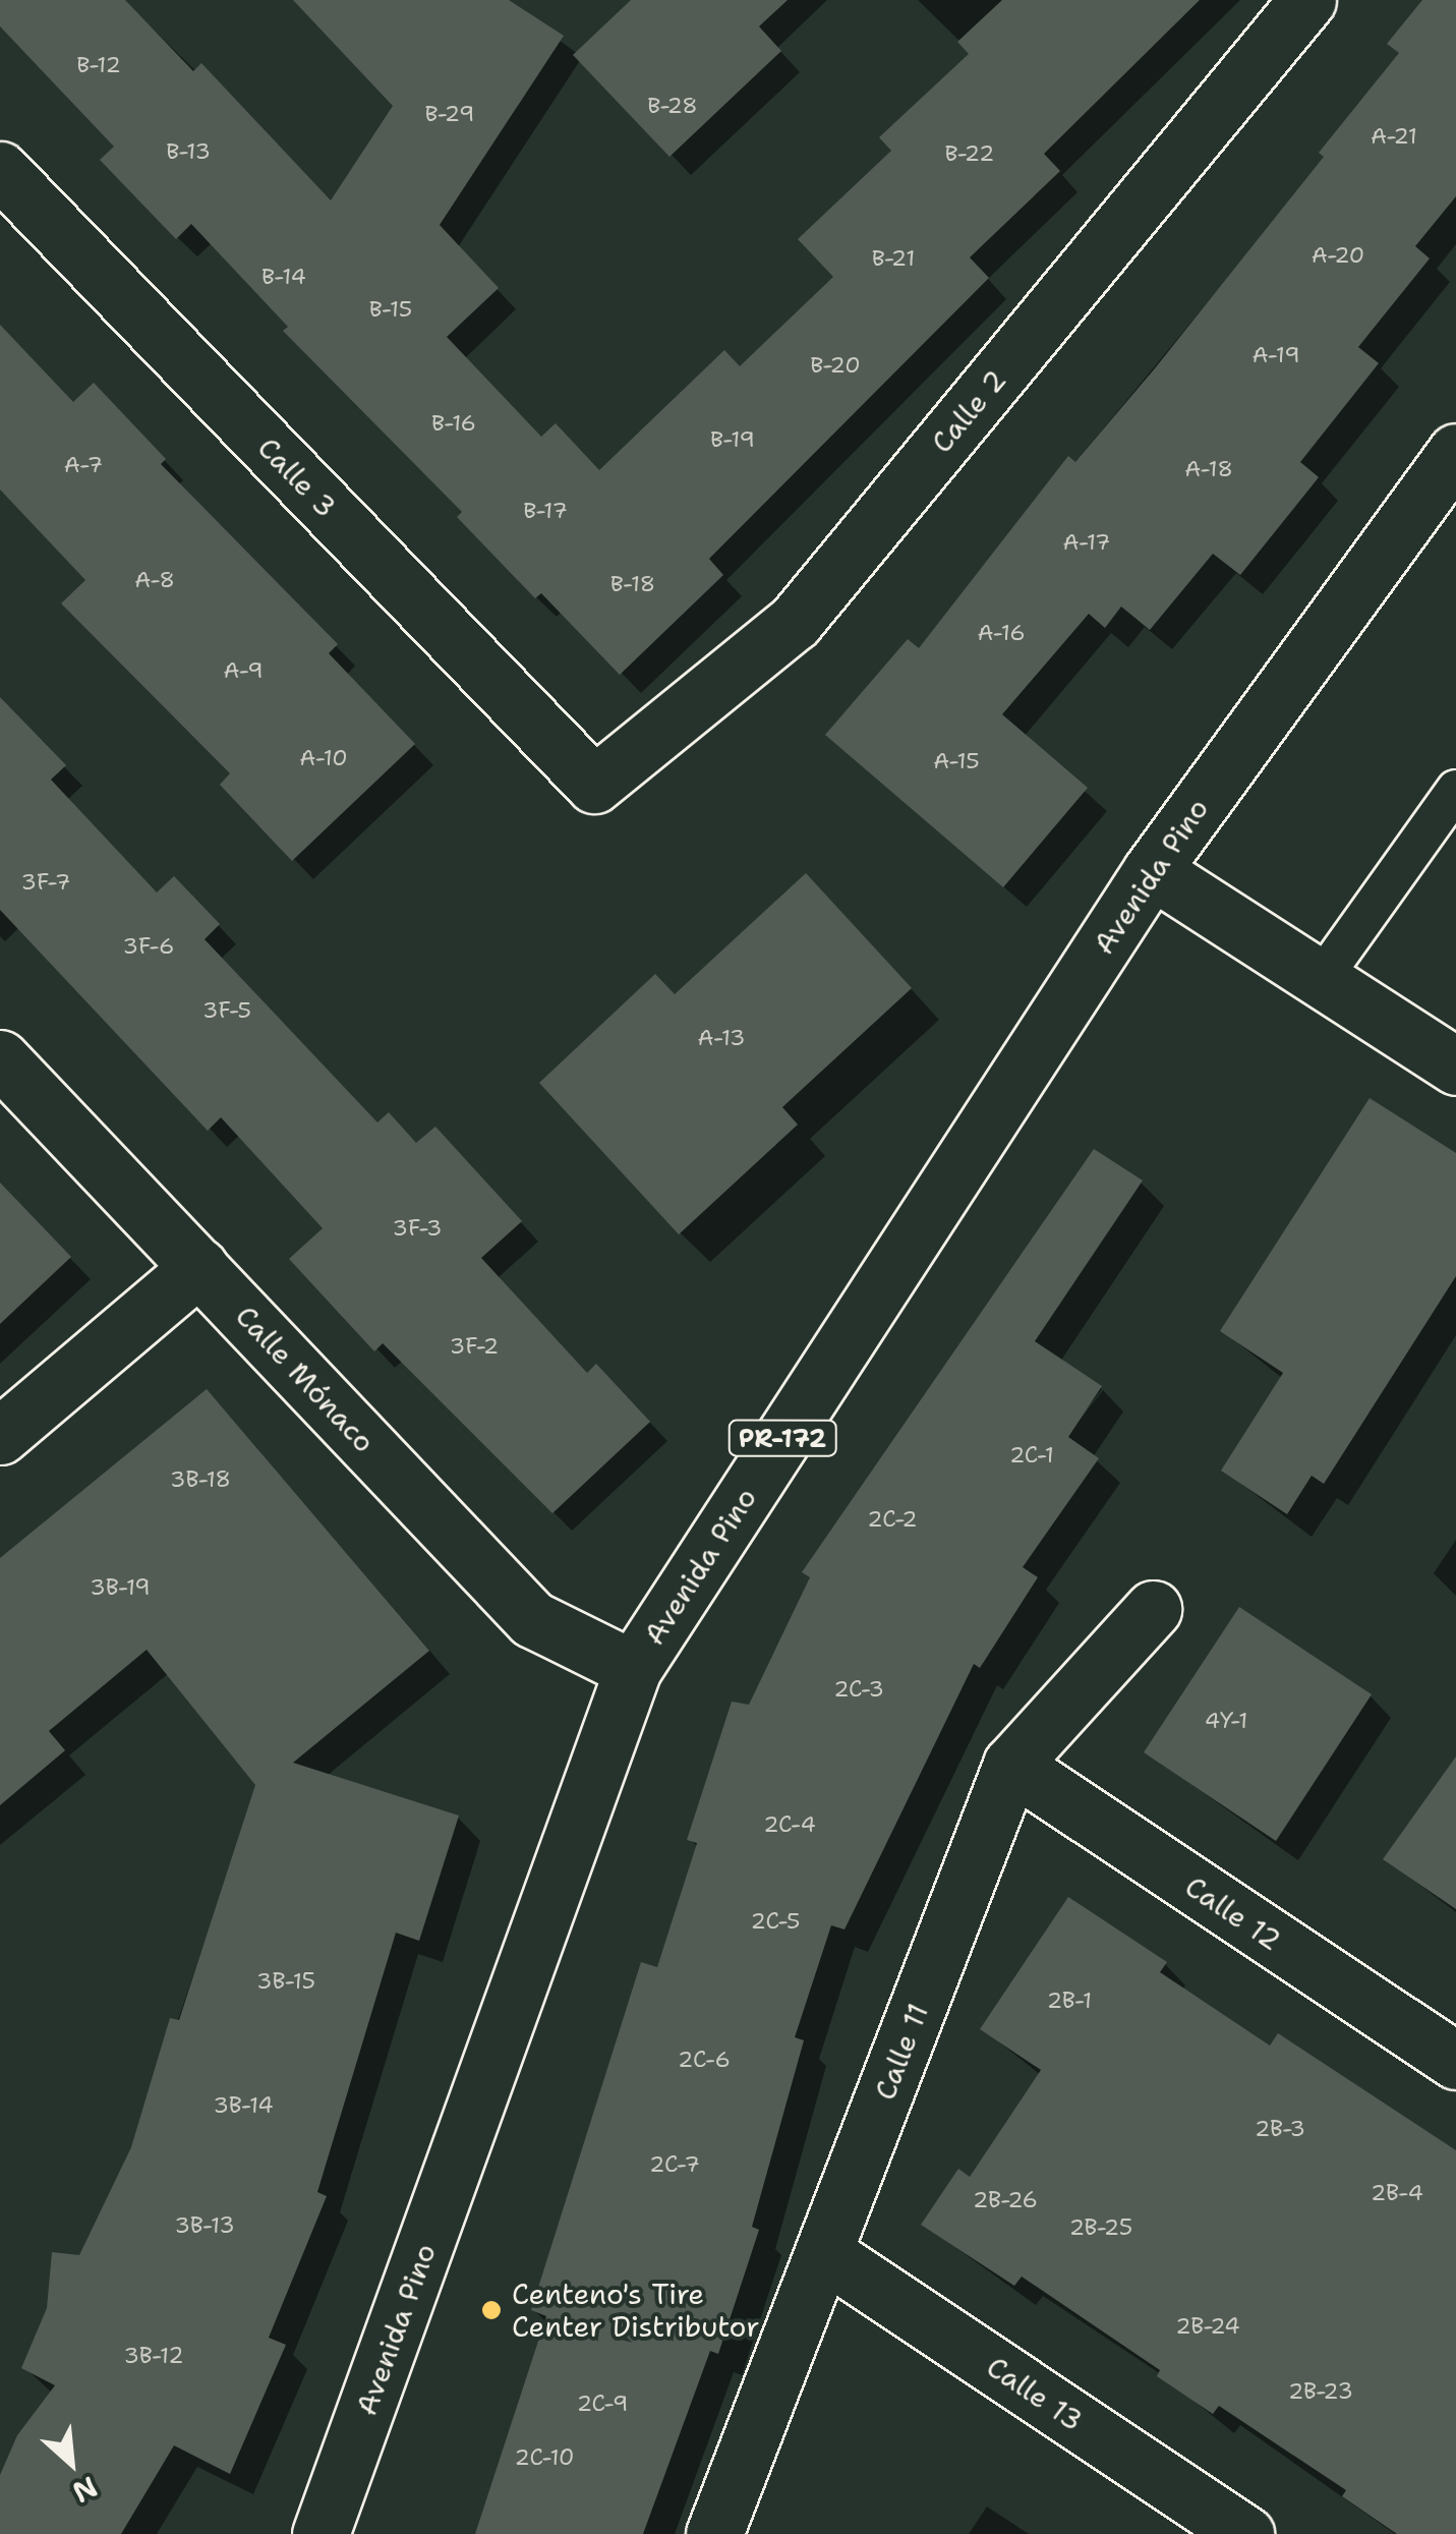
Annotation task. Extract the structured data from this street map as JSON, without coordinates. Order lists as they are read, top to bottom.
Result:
{
  "streets": {
    "street": [
      "Calle 2",
      "Calle 3",
      "Avenida Pino",
      "Calle Mónaco",
      "PR-172",
      "Calle 12",
      "Calle 11",
      "Calle 13"
    ]
  },
  "crossings": [
    ["Calle 2", "Calle 3"],
    ["Avenida Pino", "Calle Mónaco"],
    ["Calle 12", "Calle 11"],
    ["Calle 11", "Calle 13"]
  ],
  "places": ["Centeno's Tire Center Distributor"],
  "house_numbers": [
    "B-12",
    "B-28",
    "B-29",
    "A-21",
    "B-13",
    "B-22",
    "A-20",
    "B-21",
    "B-14",
    "B-15",
    "A-19",
    "B-20",
    "B-16",
    "B-19",
    "A-7",
    "A-18",
    "B-17",
    "A-17",
    "A-8",
    "B-18",
    "A-16",
    "A-9",
    "A-10",
    "A-15",
    "3F-7",
    "3F-6",
    "3F-5",
    "A-13",
    "3F-3",
    "3F-2",
    "2C-1",
    "3B-18",
    "2C-2",
    "3B-19",
    "2C-3",
    "4Y-1",
    "2C-4",
    "2C-5",
    "3B-15",
    "2B-1",
    "2C-6",
    "3B-14",
    "2B-3",
    "2C-7",
    "2B-4",
    "2B-26",
    "3B-13",
    "2B-25",
    "2B-24",
    "3B-12",
    "2B-23",
    "2C-9",
    "2C-10"
  ],
  "north": "bottom right"
}
